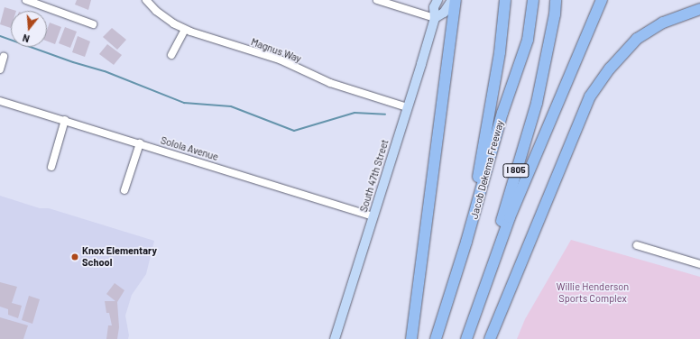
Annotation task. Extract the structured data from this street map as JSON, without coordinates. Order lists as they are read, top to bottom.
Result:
{
  "streets": {
    "highway": ["Jacob Dekema Freeway", "I 805"],
    "main road": ["South 47th Street"],
    "street": ["Magnus Way", "Solola Avenue"]
  },
  "crossings": [
    ["Magnus Way", "South 47th Street"],
    ["Solola Avenue", "South 47th Street"]
  ],
  "parks": ["Willie Henderson Sports Complex"],
  "places": ["Knox Elementary School"],
  "north": "bottom"
}
